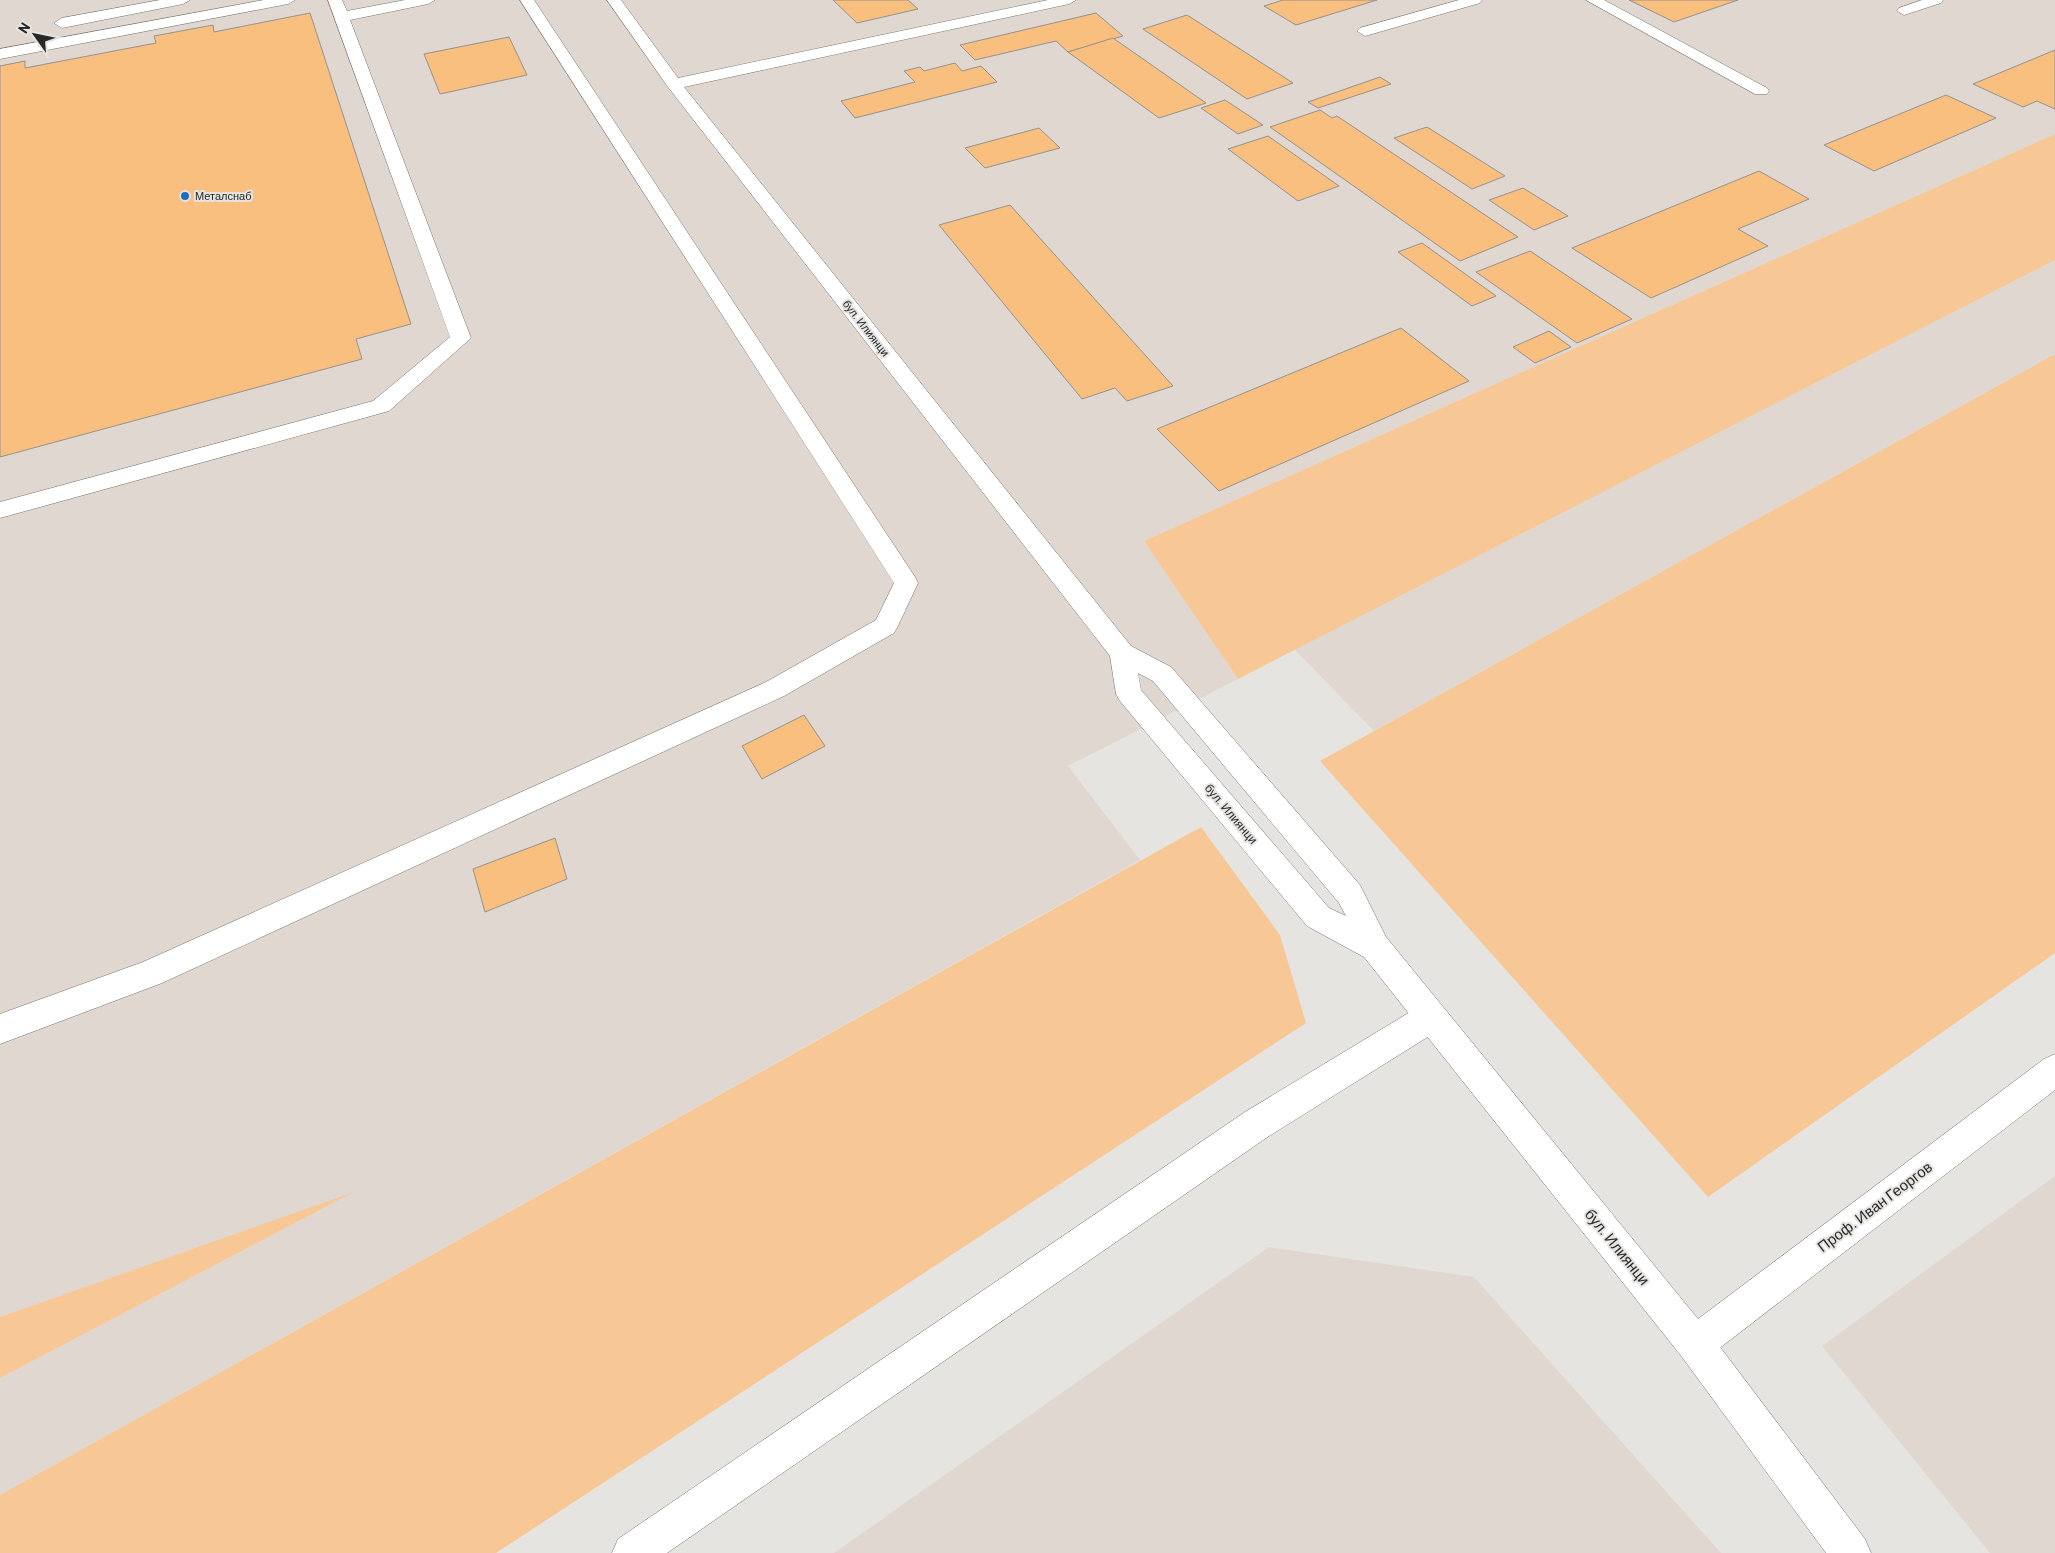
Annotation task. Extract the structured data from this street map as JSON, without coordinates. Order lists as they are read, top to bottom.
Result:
{
  "streets": {
    "street": ["бул. Илиянци", "Проф. Иван Георгов"]
  },
  "crossings": [
    ["бул. Илиянци", "Проф. Иван Георгов"]
  ],
  "places": ["Металснаб"],
  "north": "top left"
}
